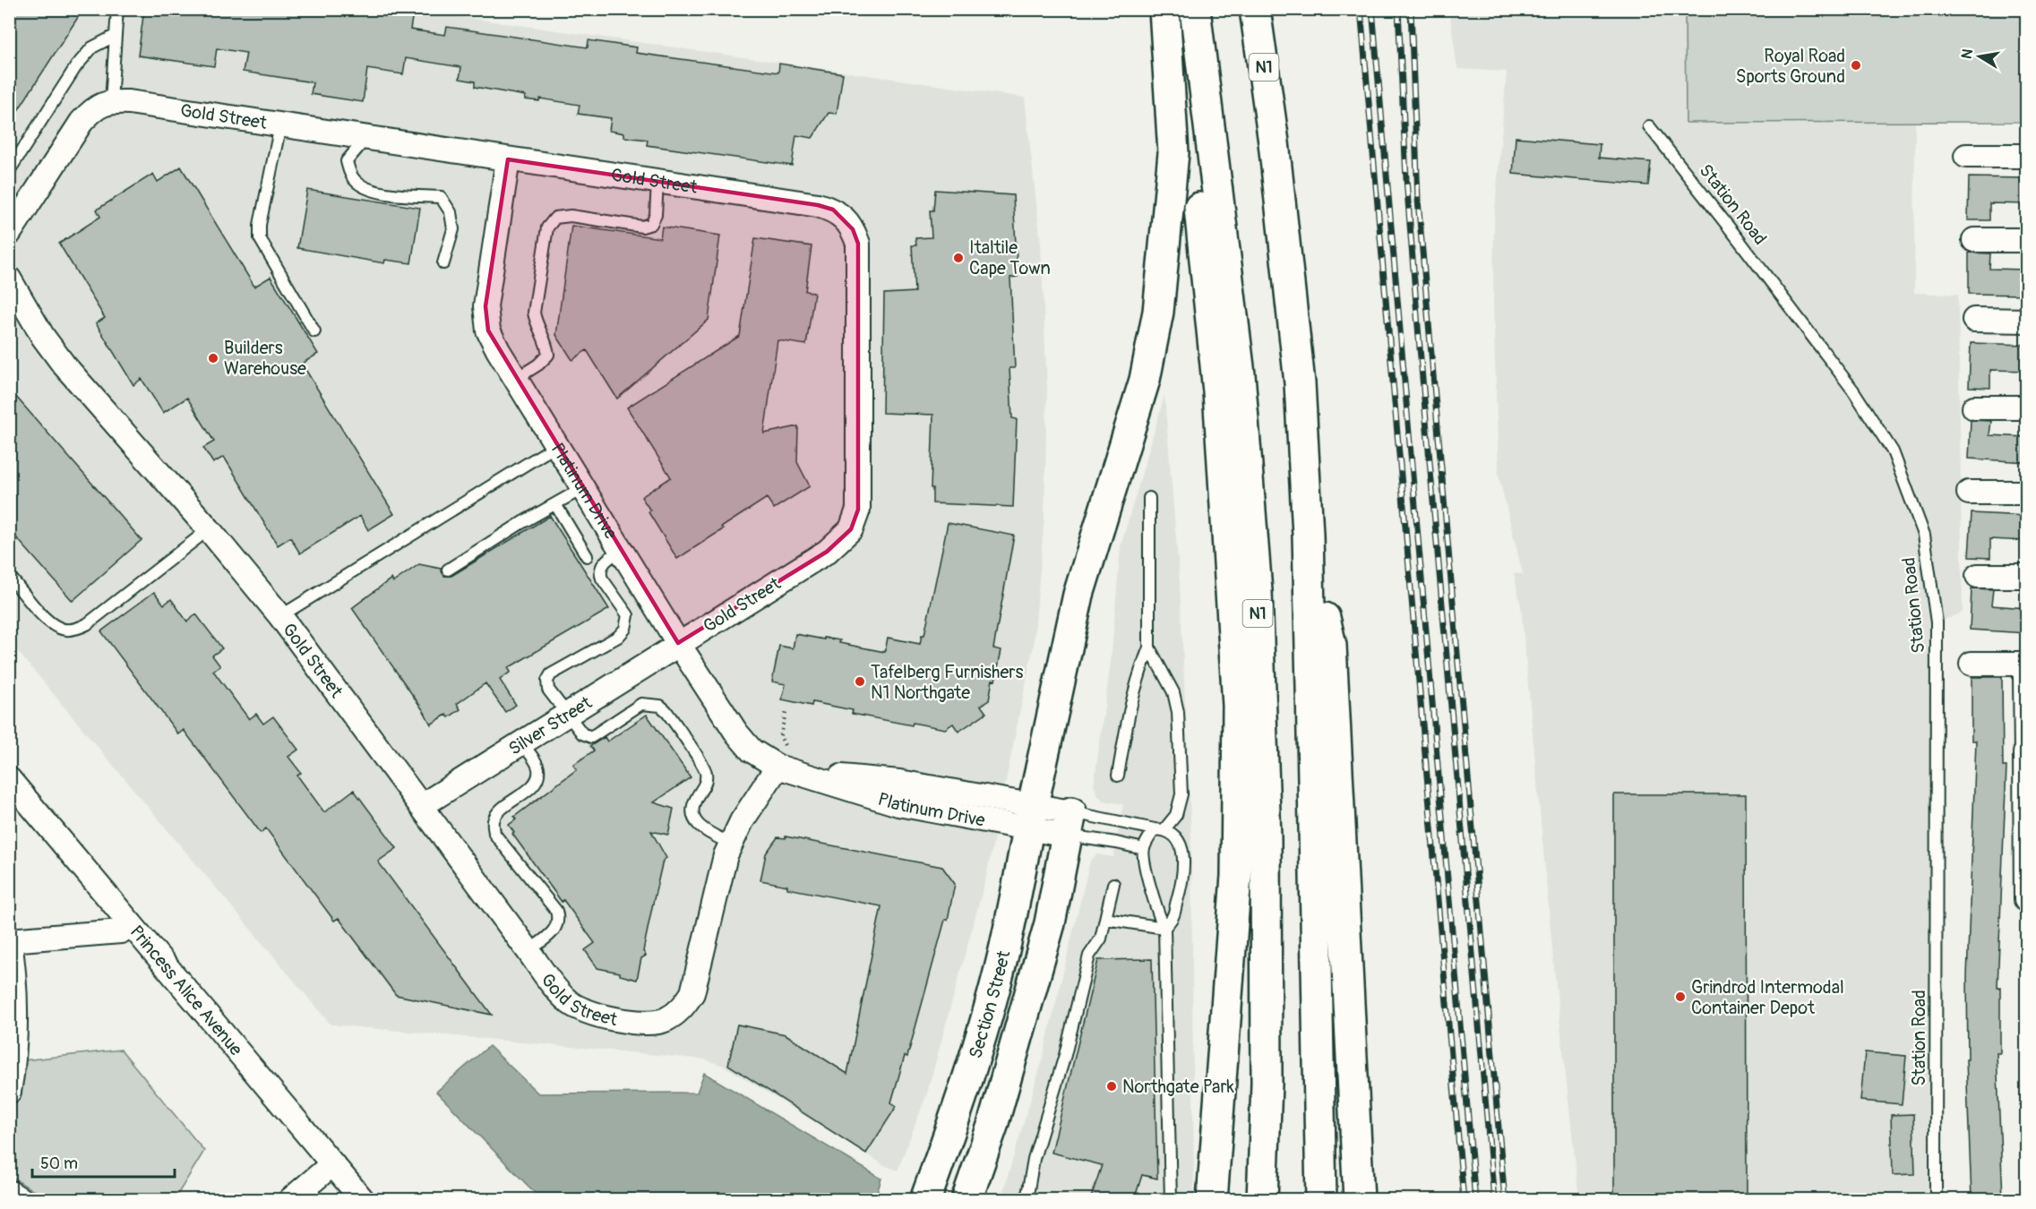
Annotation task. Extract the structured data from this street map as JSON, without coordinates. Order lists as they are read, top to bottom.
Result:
{
  "streets": {
    "main road": ["N1", "Section Street"],
    "street": [
      "Gold Street",
      "Platinum Drive",
      "Silver Street",
      "Princess Alice Avenue"
    ],
    "lane": ["Station Road"]
  },
  "crossings": [
    ["Gold Street", "Platinum Drive"],
    ["Gold Street", "Silver Street"],
    ["Platinum Drive", "Silver Street"],
    ["Platinum Drive", "Section Street"]
  ],
  "places": [
    "Royal Road Sports Ground",
    "Italtile Cape Town",
    "Builders Warehouse",
    "Tafelberg Furnishers N1 Northgate",
    "Grindrod Intermodal Container Depot",
    "Northgate Park"
  ],
  "scale_bar": "50 m",
  "north": "left"
}
